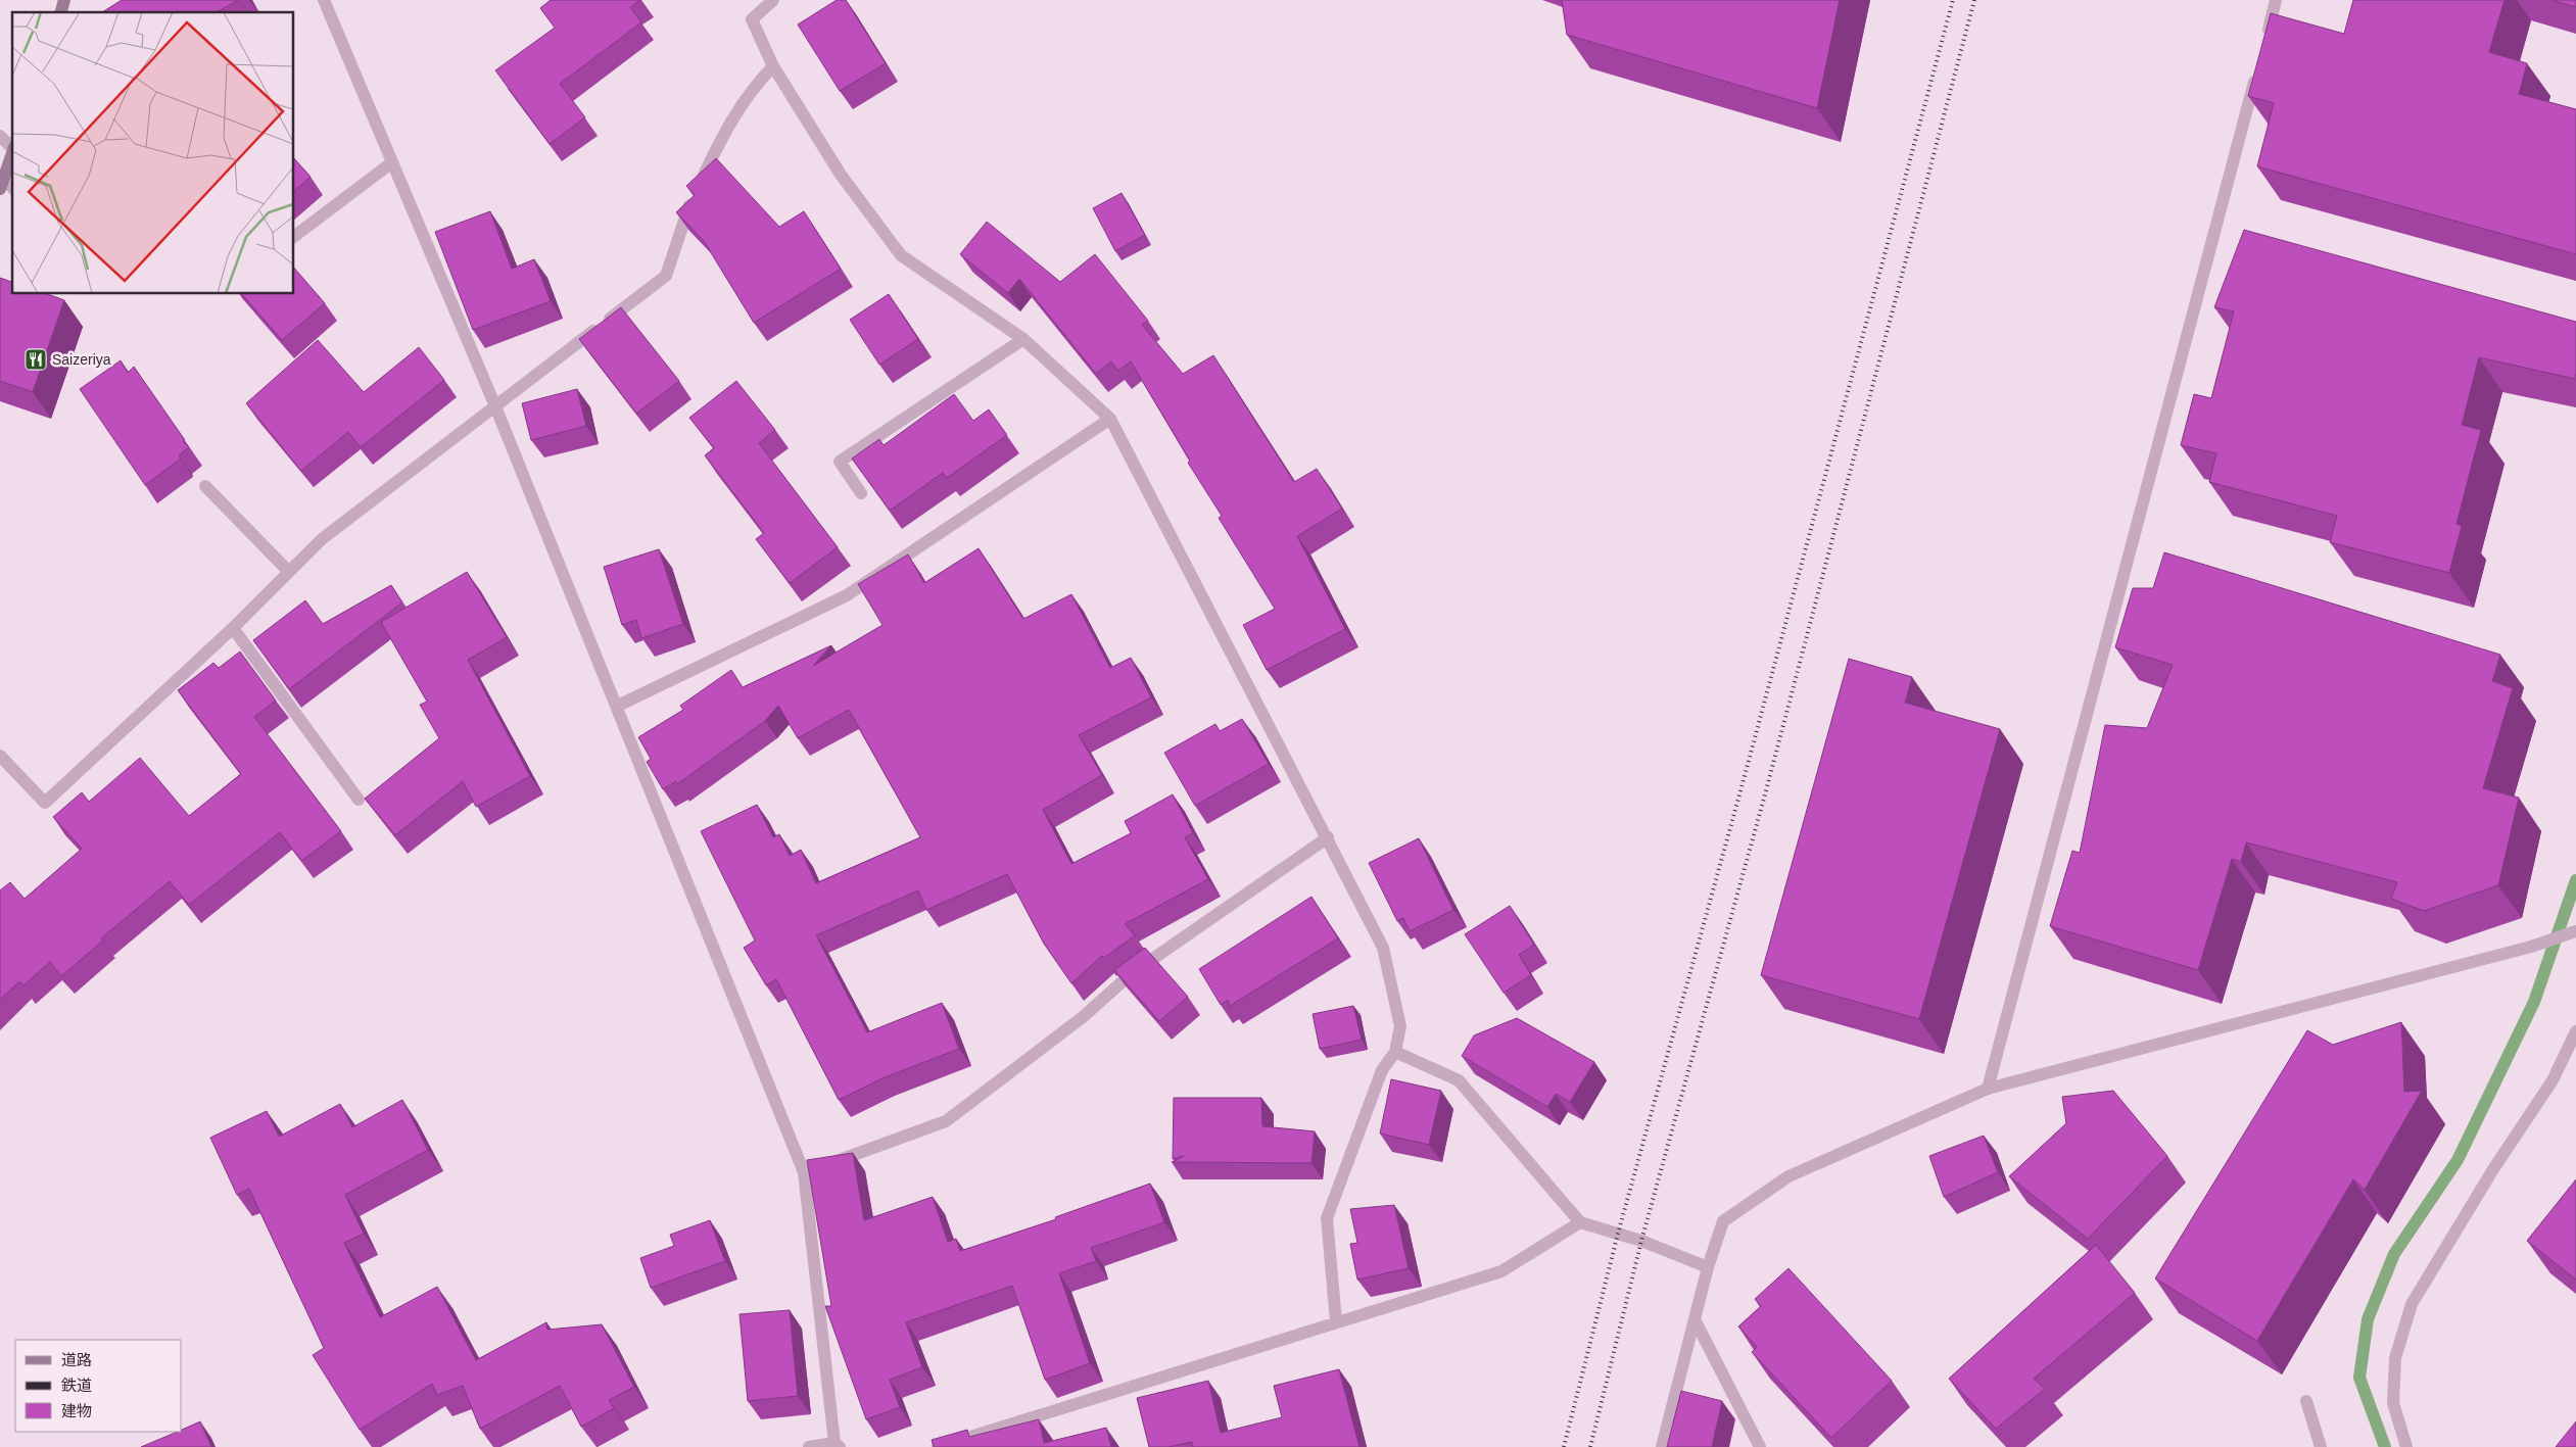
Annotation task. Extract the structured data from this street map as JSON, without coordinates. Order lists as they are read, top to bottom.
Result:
{
  "places": {
    "restaurant": ["Saizeriya"]
  },
  "legend": ["道路", "鉄道", "建物"]
}
